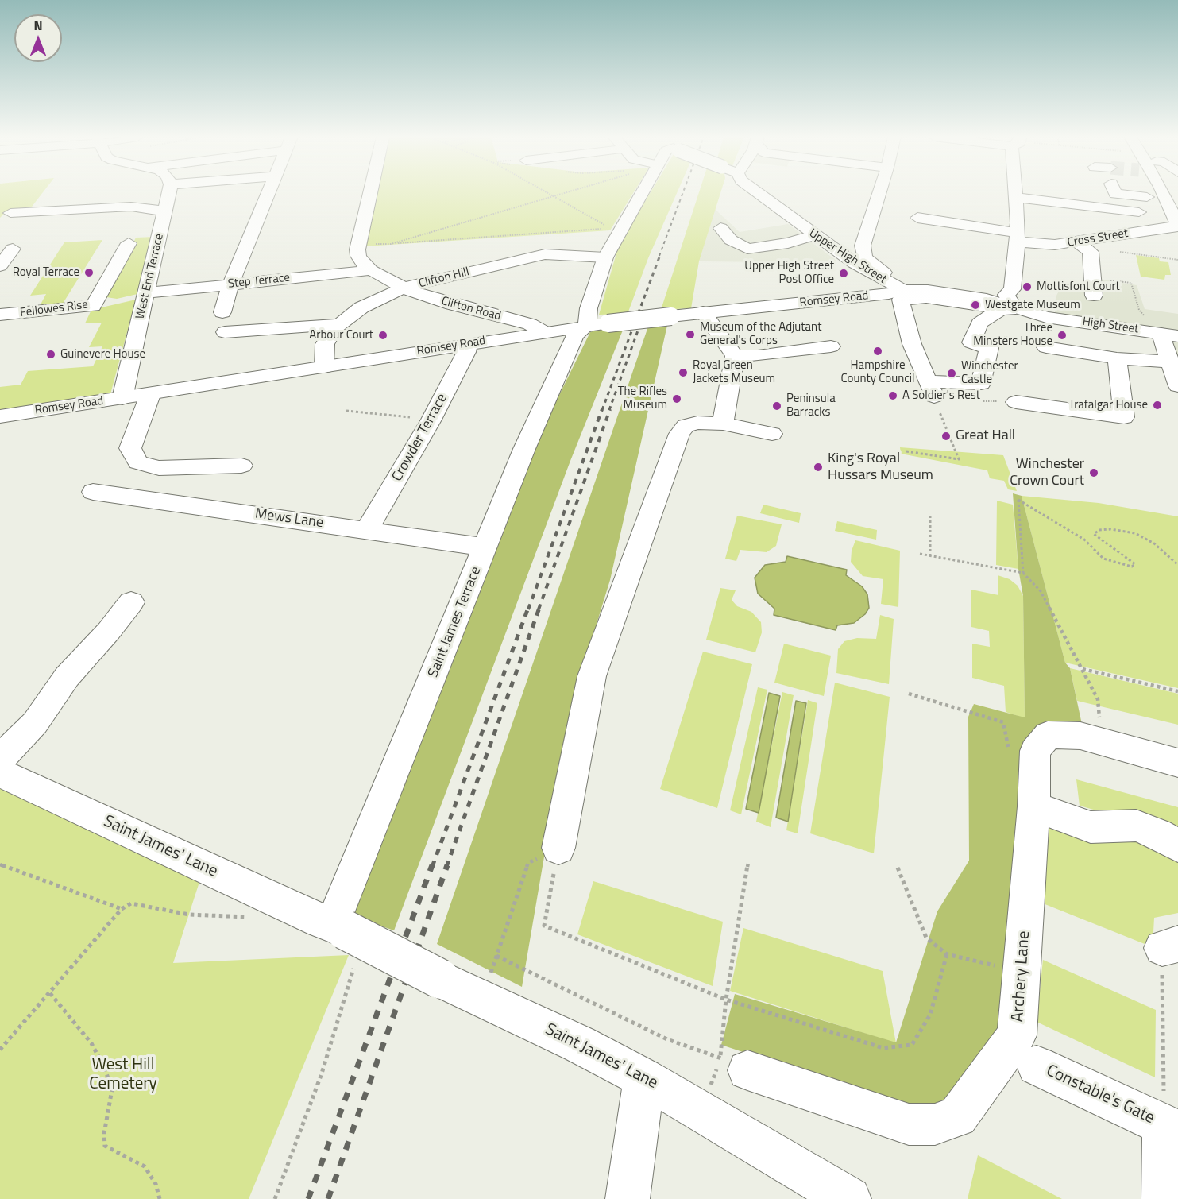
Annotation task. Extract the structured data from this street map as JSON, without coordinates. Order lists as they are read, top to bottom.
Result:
{
  "streets": {
    "street": [
      "Cross Street",
      "Upper High Street",
      "West End Terrace",
      "Clifton Hill",
      "Step Terrace",
      "Romsey Road",
      "Fellowes Rise",
      "Clifton Road",
      "High Street",
      "Crowder Terrace",
      "Mews Lane",
      "Saint James Terrace",
      "Saint James' Lane",
      "Archery Lane",
      "Constable's Gate"
    ]
  },
  "crossings": [
    ["Upper High Street", "Romsey Road"],
    ["West End Terrace", "Step Terrace"],
    ["West End Terrace", "Romsey Road"],
    ["Clifton Hill", "Romsey Road"],
    ["Clifton Hill", "Clifton Road"],
    ["Step Terrace", "Clifton Road"],
    ["Romsey Road", "Clifton Road"],
    ["Romsey Road", "High Street"],
    ["Romsey Road", "Crowder Terrace"],
    ["Romsey Road", "Saint James Terrace"],
    ["Crowder Terrace", "Mews Lane"],
    ["Mews Lane", "Saint James Terrace"],
    ["Saint James Terrace", "Saint James' Lane"]
  ],
  "parks": ["West Hill Cemetery"],
  "places": [
    "Royal Terrace",
    "Upper High Street Post Office",
    "Mottisfont Court",
    "Westgate Museum",
    "Museum of the Adjutant General's Corps",
    "Arbour Court",
    "Three Minsters House",
    "Hampshire County Council",
    "Guinevere House",
    "Royal Green Jackets Museum",
    "Winchester Castle",
    "A Soldier's Rest",
    "The Rifles Museum",
    "Trafalgar House",
    "Peninsula Barracks",
    "Great Hall",
    "King's Royal Hussars Museum",
    "Winchester Crown Court"
  ],
  "north": "top"
}
